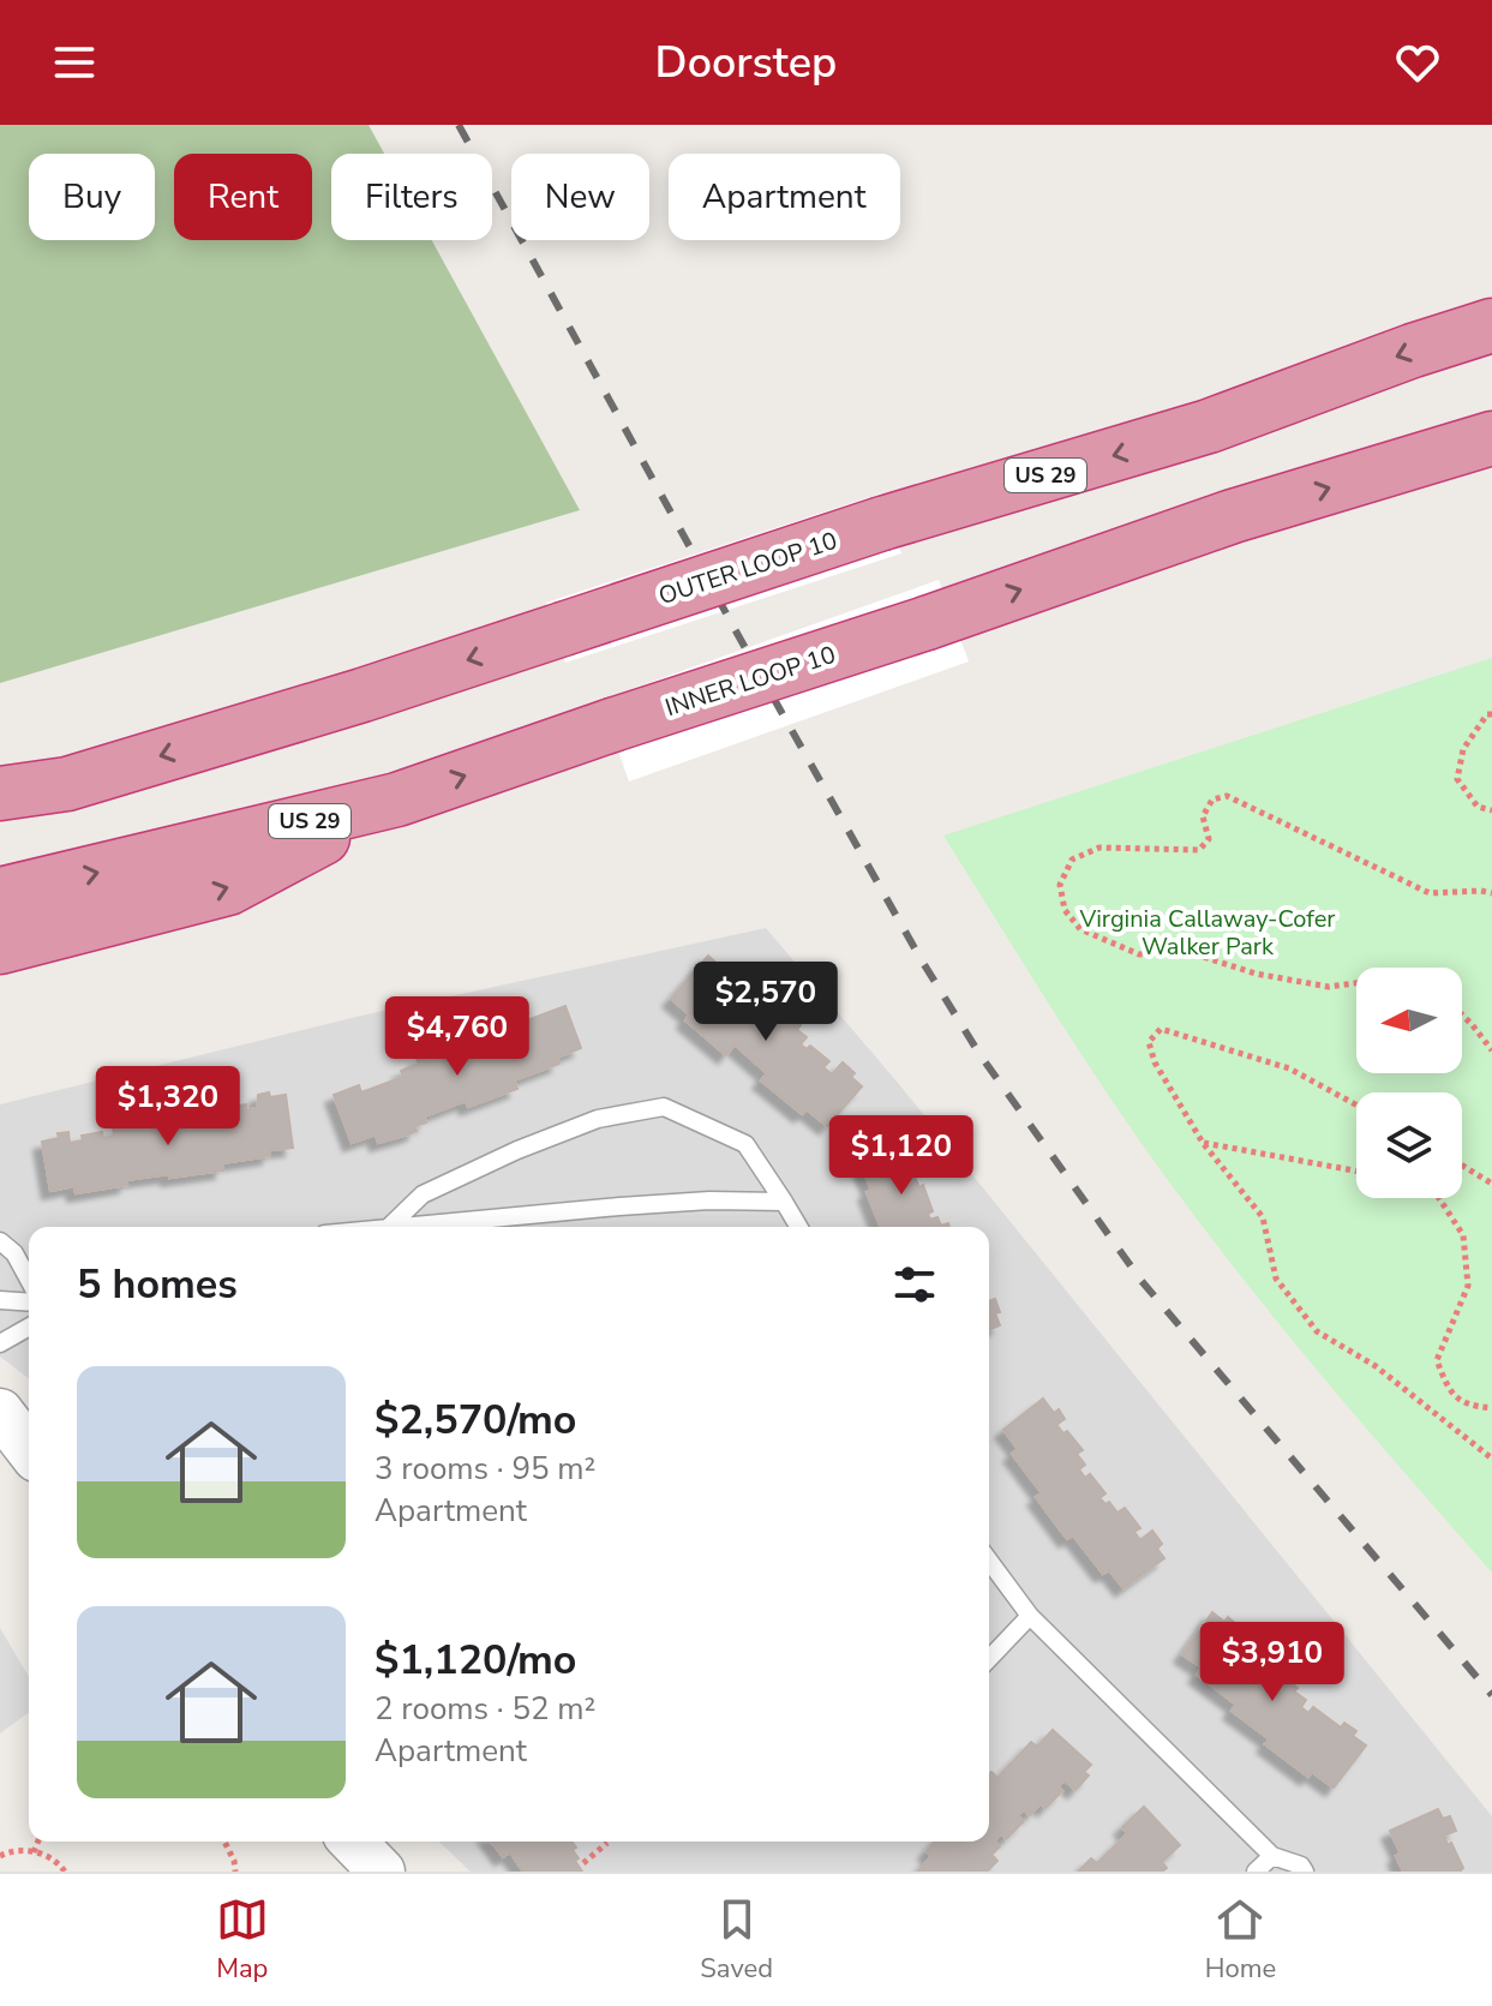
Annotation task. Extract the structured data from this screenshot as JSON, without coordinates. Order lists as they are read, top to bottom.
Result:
{
  "streets": {
    "highway": ["US 29", "OUTER LOOP 10", "INNER LOOP 10"]
  },
  "one_way": ["OUTER LOOP 10"],
  "parks": ["Virginia Callaway-Cofer Walker Park"],
  "north": "left",
  "page": {
    "header": "Doorstep",
    "chip": [
      "Buy",
      "Rent",
      "Filters",
      "New",
      "Apartment"
    ],
    "price": [
      "$2,570",
      "$4,760",
      "$1,320",
      "$1,120",
      "$3,910"
    ],
    "heading": "5 homes",
    "list": [
      {
        "name": "$2,570/mo",
        "note": "3 rooms · 95 m² · Apartment"
      },
      {
        "name": "$1,120/mo",
        "note": "2 rooms · 52 m² · Apartment"
      }
    ],
    "tabs": ["Map", "Saved", "Home"]
  }
}
